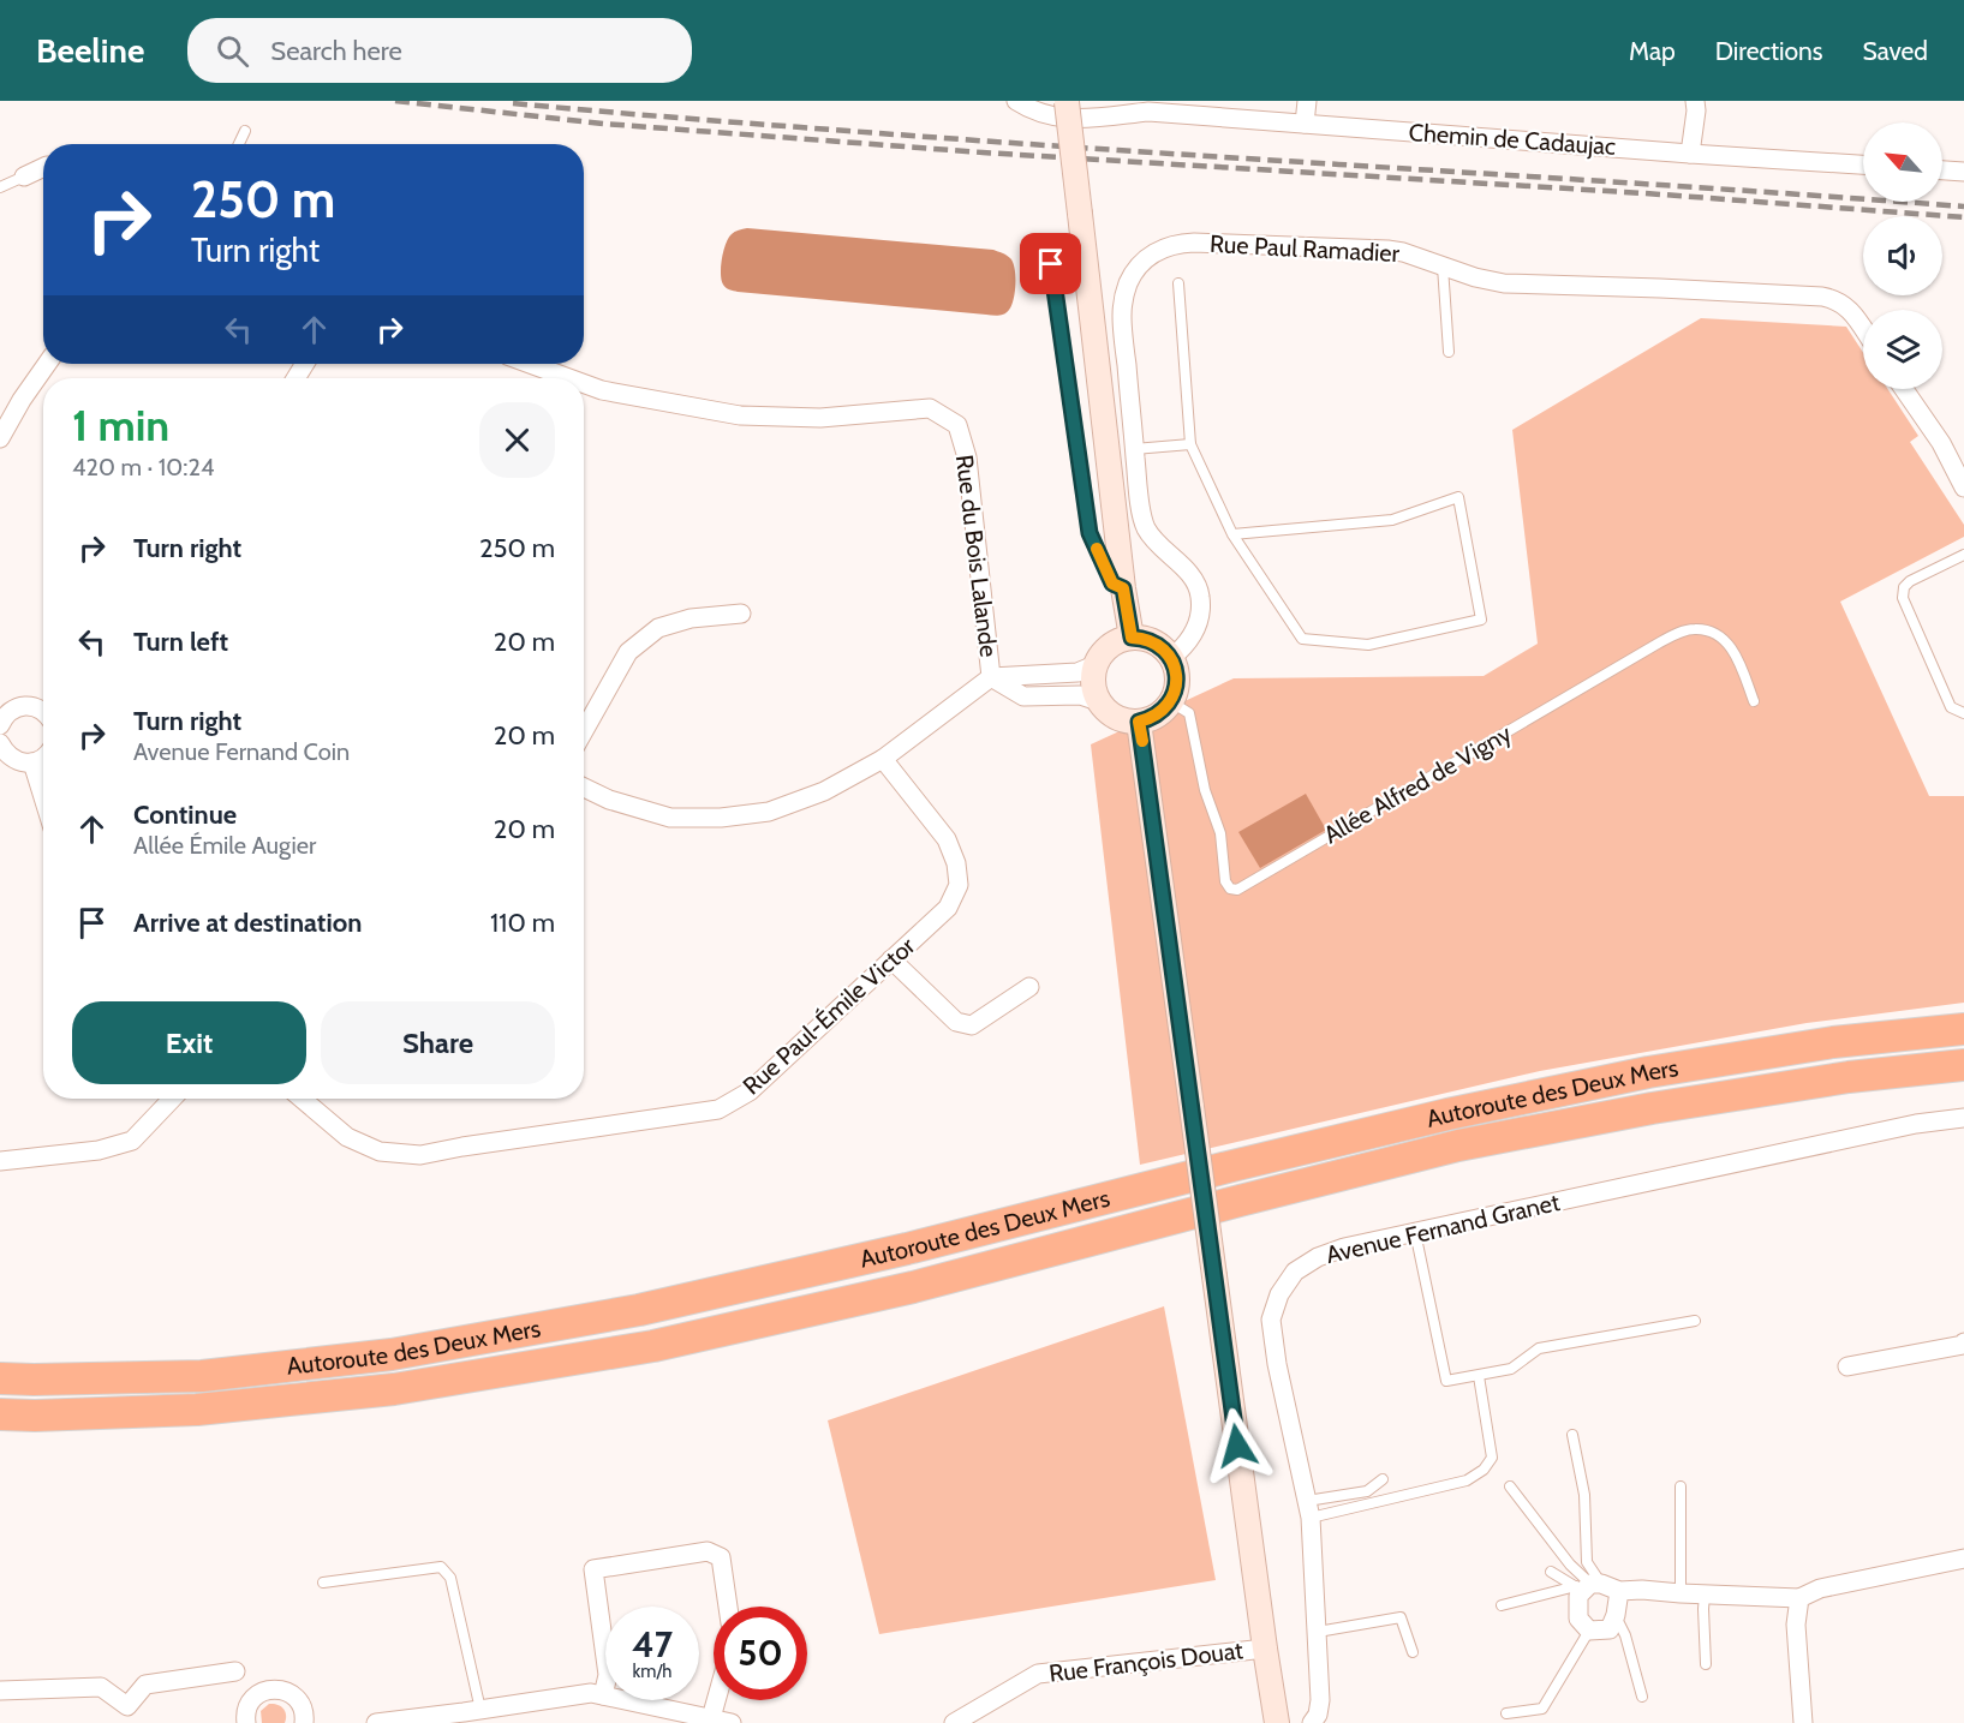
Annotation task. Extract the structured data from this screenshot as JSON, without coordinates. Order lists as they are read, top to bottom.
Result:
{
  "streets": {
    "highway": ["Autoroute des Deux Mers"],
    "street": [
      "Chemin de Cadaujac",
      "Rue Paul Ramadier",
      "Rue du Bois Lalande",
      "Rue Paul-Émile Victor",
      "Avenue Fernand Granet",
      "Rue François Douat"
    ],
    "lane": ["Allée Alfred de Vigny"]
  },
  "crossings": [
    ["Rue Paul Ramadier", "Allée Alfred de Vigny"]
  ],
  "north": "top left",
  "page": {
    "header": "Beeline",
    "search": "Search here",
    "nav": ["Map", "Directions", "Saved"],
    "turn": ["250 m", "Turn right"],
    "heading": ["1 min", "420 m · 10:24"],
    "list": [
      {
        "name": "Turn right",
        "value": "250 m"
      },
      {
        "name": "Turn left",
        "value": "20 m"
      },
      {
        "name": "Turn right",
        "note": "Avenue Fernand Coin",
        "value": "20 m"
      },
      {
        "name": "Continue",
        "note": "Allée Émile Augier",
        "value": "20 m"
      },
      {
        "name": "Arrive at destination",
        "value": "110 m"
      }
    ],
    "buttons": ["Exit", "Share"],
    "speed": "47 km/h",
    "limit": "50"
  }
}
